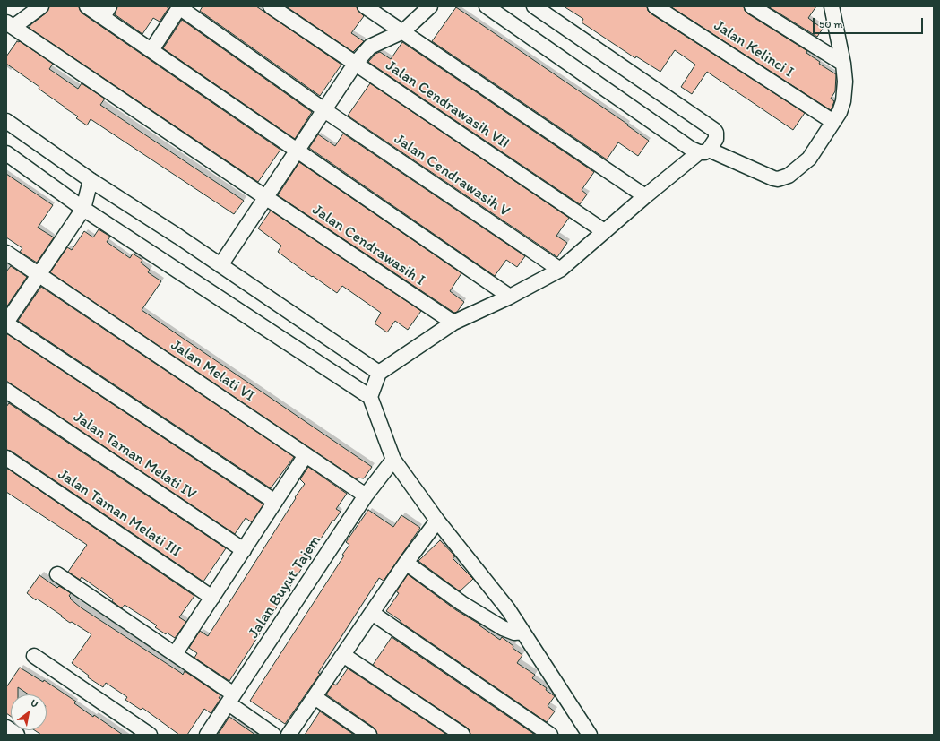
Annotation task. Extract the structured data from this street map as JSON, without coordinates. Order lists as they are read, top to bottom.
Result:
{
  "streets": {
    "street": [
      "Jalan Kelinci I",
      "Jalan Cendrawasih VII",
      "Jalan Cendrawasih V",
      "Jalan Cendrawasih I",
      "Jalan Melati VI",
      "Jalan Taman Melati IV",
      "Jalan Taman Melati III",
      "Jalan Buyut Tajem"
    ]
  },
  "crossings": [
    ["Jalan Melati VI", "Jalan Buyut Tajem"]
  ],
  "scale_bar": "50 m",
  "north": "top right"
}
